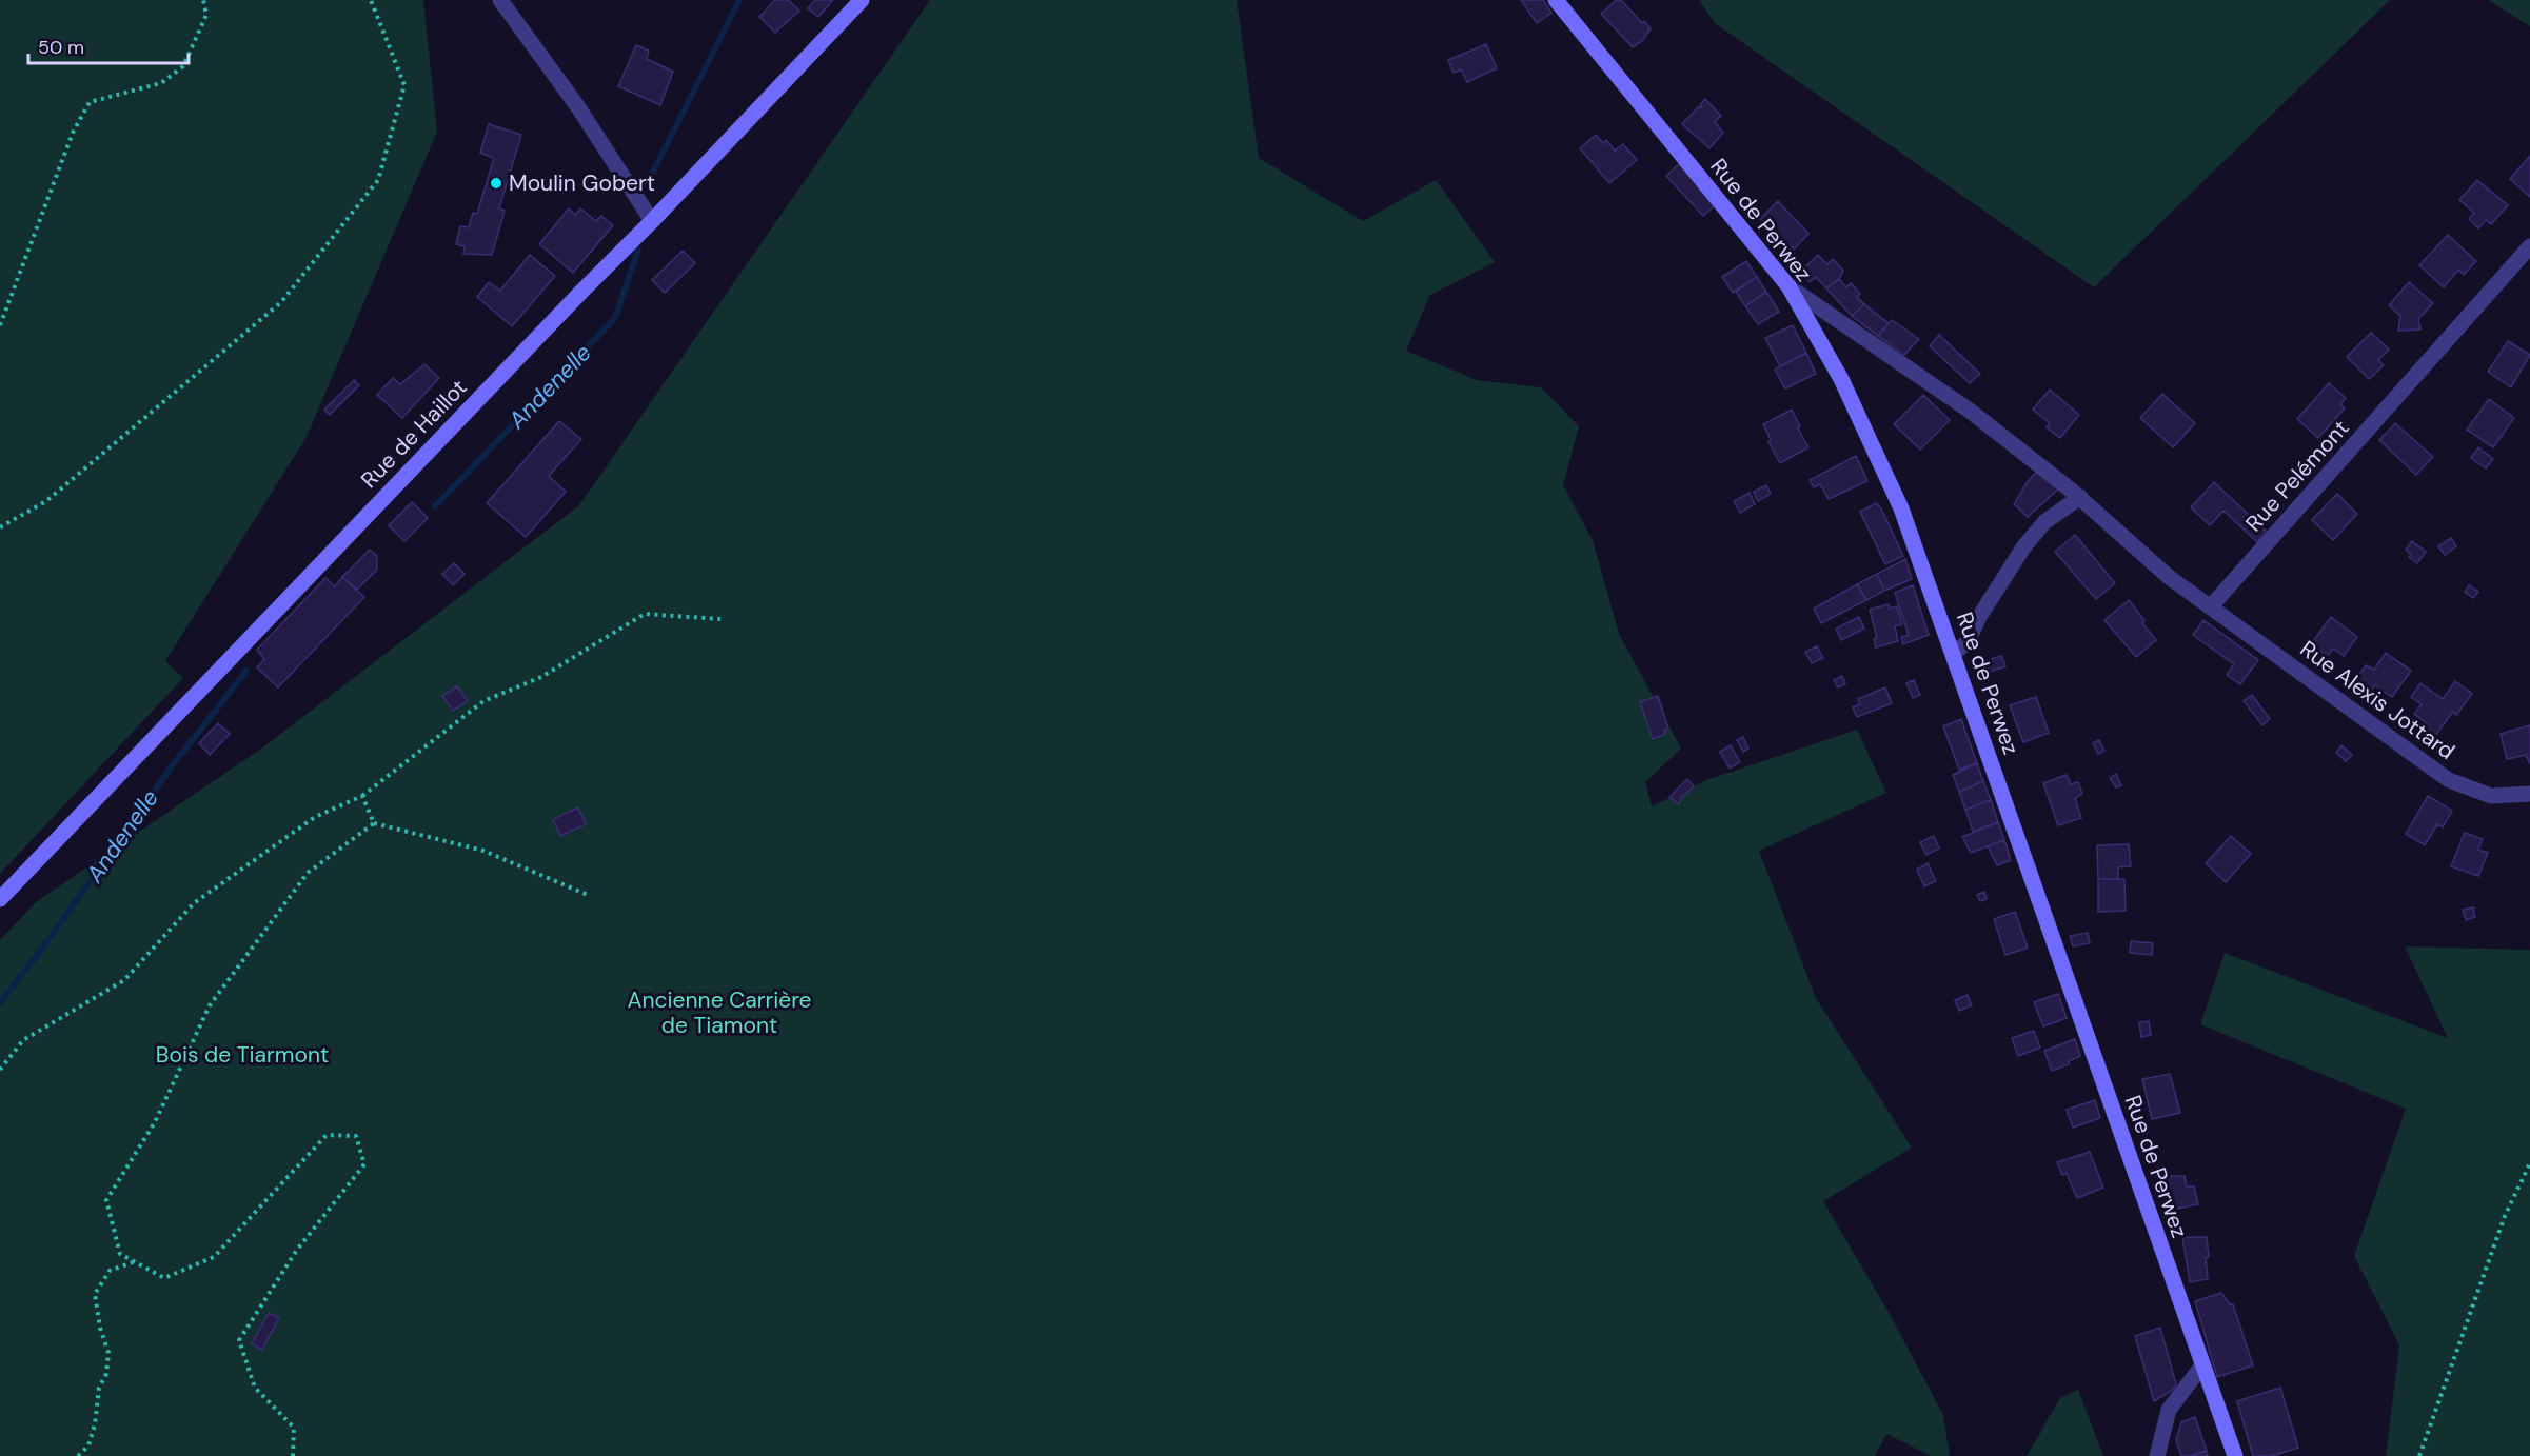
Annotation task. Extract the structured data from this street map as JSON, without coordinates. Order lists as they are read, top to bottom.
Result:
{
  "streets": {
    "street": [
      "Rue de Perwez",
      "Rue de Haillot",
      "Rue Pelémont",
      "Rue Alexis Jottard"
    ]
  },
  "crossings": [
    ["Rue Pelémont", "Rue Alexis Jottard"]
  ],
  "water": ["Andenelle"],
  "parks": ["Ancienne Carrière de Tiamont", "Bois de Tiarmont"],
  "places": ["Moulin Gobert"],
  "scale_bar": "50 m"
}
